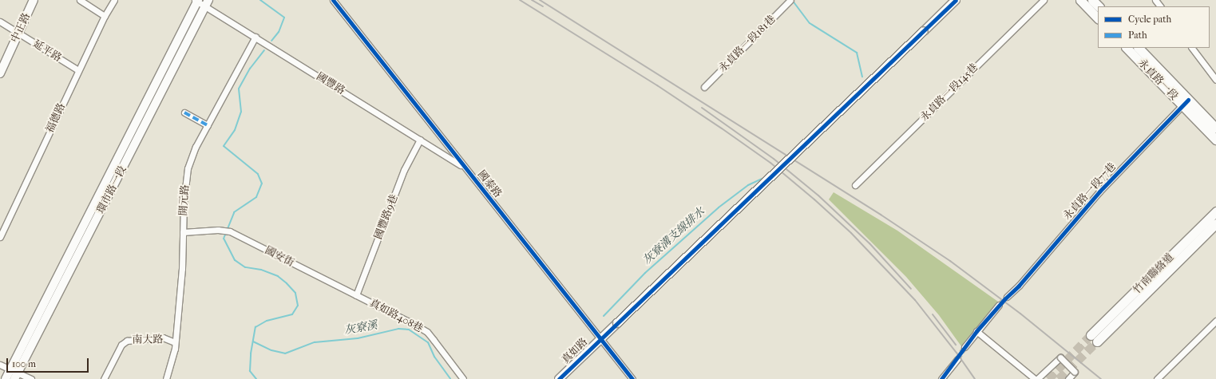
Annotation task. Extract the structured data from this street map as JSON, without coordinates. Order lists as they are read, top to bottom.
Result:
{
  "streets": {
    "main road": [
      "中正路",
      "永貞路一段",
      "環市路一段",
      "竹南聯絡道",
      "真如路"
    ],
    "street": [
      "永貞路一段181巷",
      "延平路",
      "國豐路",
      "永貞路一段145巷",
      "福德路",
      "國泰路",
      "永貞路一段77巷",
      "開元路",
      "國豐路9巷",
      "國安街",
      "真如路408巷",
      "南大路"
    ]
  },
  "crossings": [
    ["中正路", "延平路"],
    ["延平路", "福德路"],
    ["永貞路一段", "永貞路一段77巷"],
    ["國豐路", "國泰路"],
    ["國豐路", "環市路一段"],
    ["國豐路", "開元路"],
    ["國豐路", "國豐路9巷"],
    ["國泰路", "真如路"],
    ["開元路", "國安街"],
    ["開元路", "南大路"],
    ["國豐路9巷", "真如路408巷"],
    ["國安街", "真如路408巷"]
  ],
  "water": ["灰寮溝支線排水", "灰寮溪"],
  "legend": ["Cycle path", "Path"],
  "scale_bar": "100 m"
}
